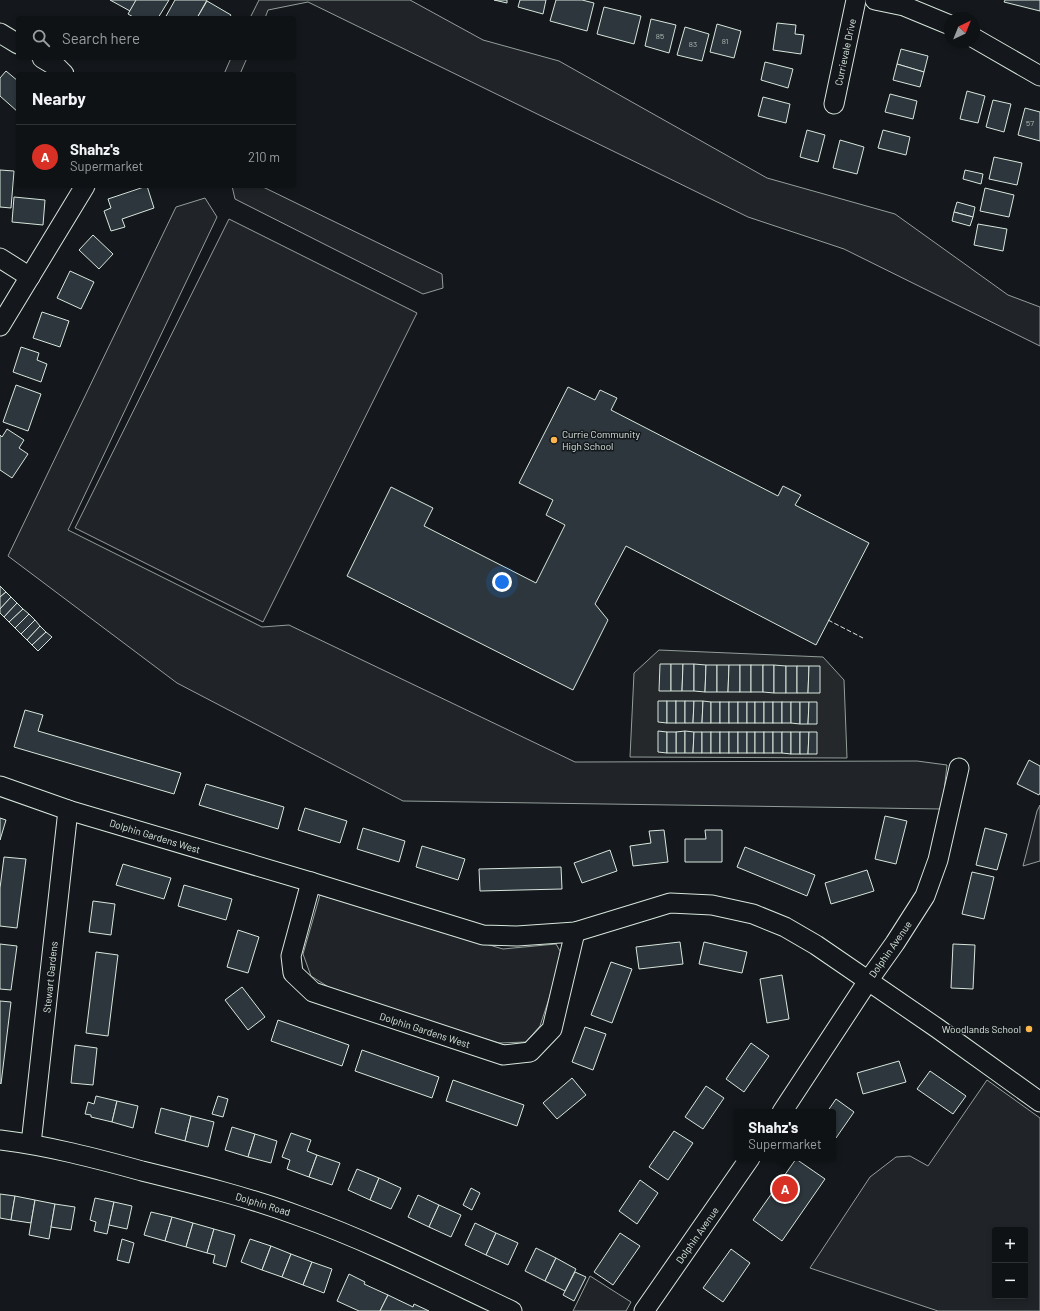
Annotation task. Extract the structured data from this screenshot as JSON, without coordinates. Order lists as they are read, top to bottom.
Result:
{
  "streets": {
    "street": [
      "Currievale Drive",
      "Dolphin Gardens West",
      "Dolphin Avenue",
      "Stewart Gardens",
      "Dolphin Road"
    ]
  },
  "crossings": [
    ["Dolphin Gardens West", "Dolphin Avenue"],
    ["Dolphin Gardens West", "Stewart Gardens"],
    ["Stewart Gardens", "Dolphin Road"]
  ],
  "places": ["Currie Community High School", "Woodlands School"],
  "house_numbers": [
    "85",
    "81",
    "83",
    "57"
  ],
  "north": "top right",
  "page": {
    "search": "Search here",
    "heading": "Nearby",
    "list": [
      {
        "mark": "A",
        "name": "Shahz's",
        "note": "Supermarket",
        "value": "210 m"
      }
    ],
    "popup": ["Shahz's", "Supermarket"],
    "pins": "A",
    "map_buttons": ["+", "−"]
  }
}
